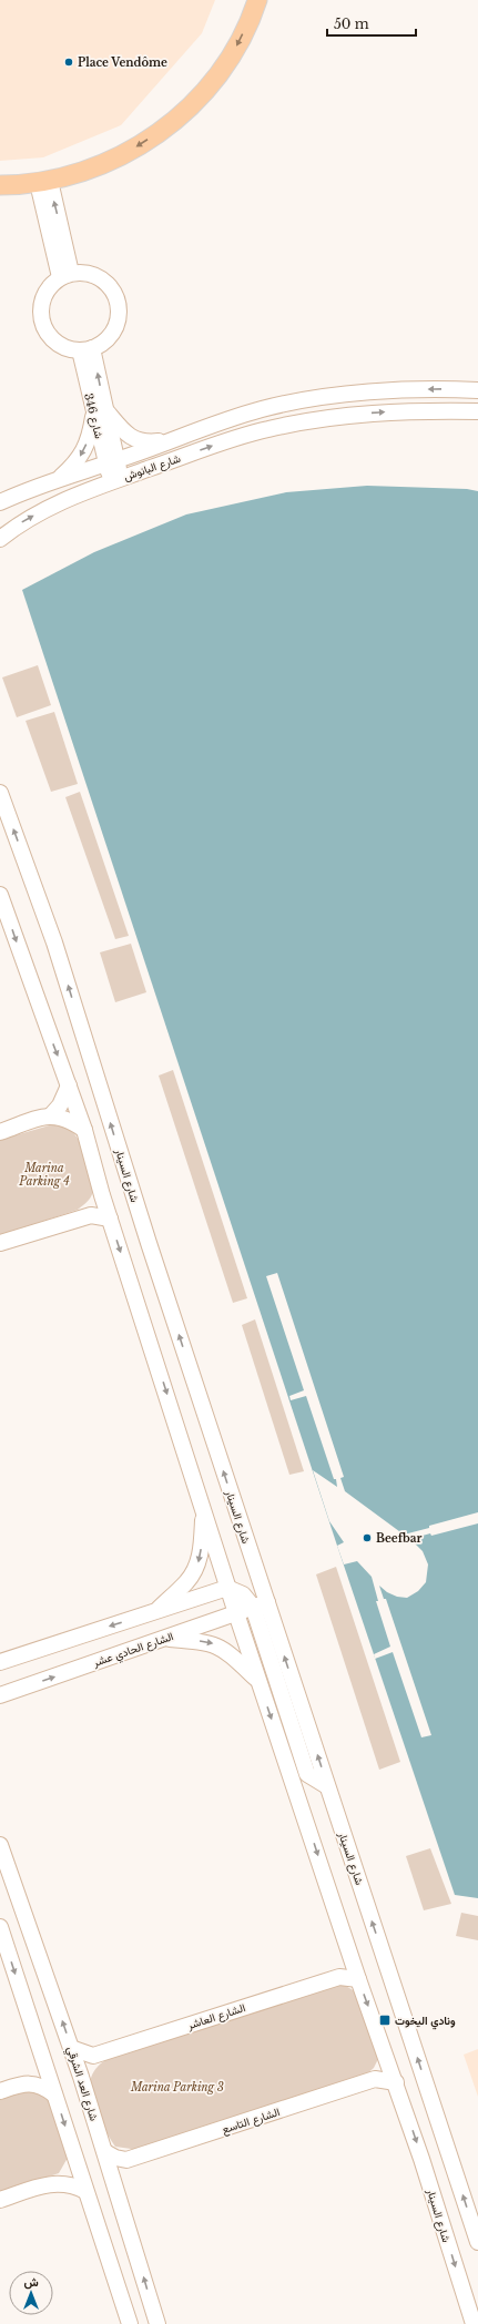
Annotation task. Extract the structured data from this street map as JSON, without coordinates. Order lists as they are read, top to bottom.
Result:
{
  "streets": {
    "street": [
      "شارع 346",
      "شارع البانوش",
      "شارع السينار",
      "الشارع الحادي عشر",
      "الشارع العاشر",
      "شارع العد الشرقي",
      "الشارع التاسع"
    ]
  },
  "crossings": [
    ["شارع 346", "شارع البانوش"],
    ["شارع السينار", "الشارع الحادي عشر"],
    ["شارع السينار", "الشارع العاشر"],
    ["شارع السينار", "الشارع التاسع"]
  ],
  "parks": ["Marina Parking 4", "Marina Parking 3"],
  "places": {
    "other": ["Place Vendôme", "Beefbar"],
    "transit": ["ونادي اليخوت"]
  },
  "scale_bar": "50 m",
  "north": "top"
}
